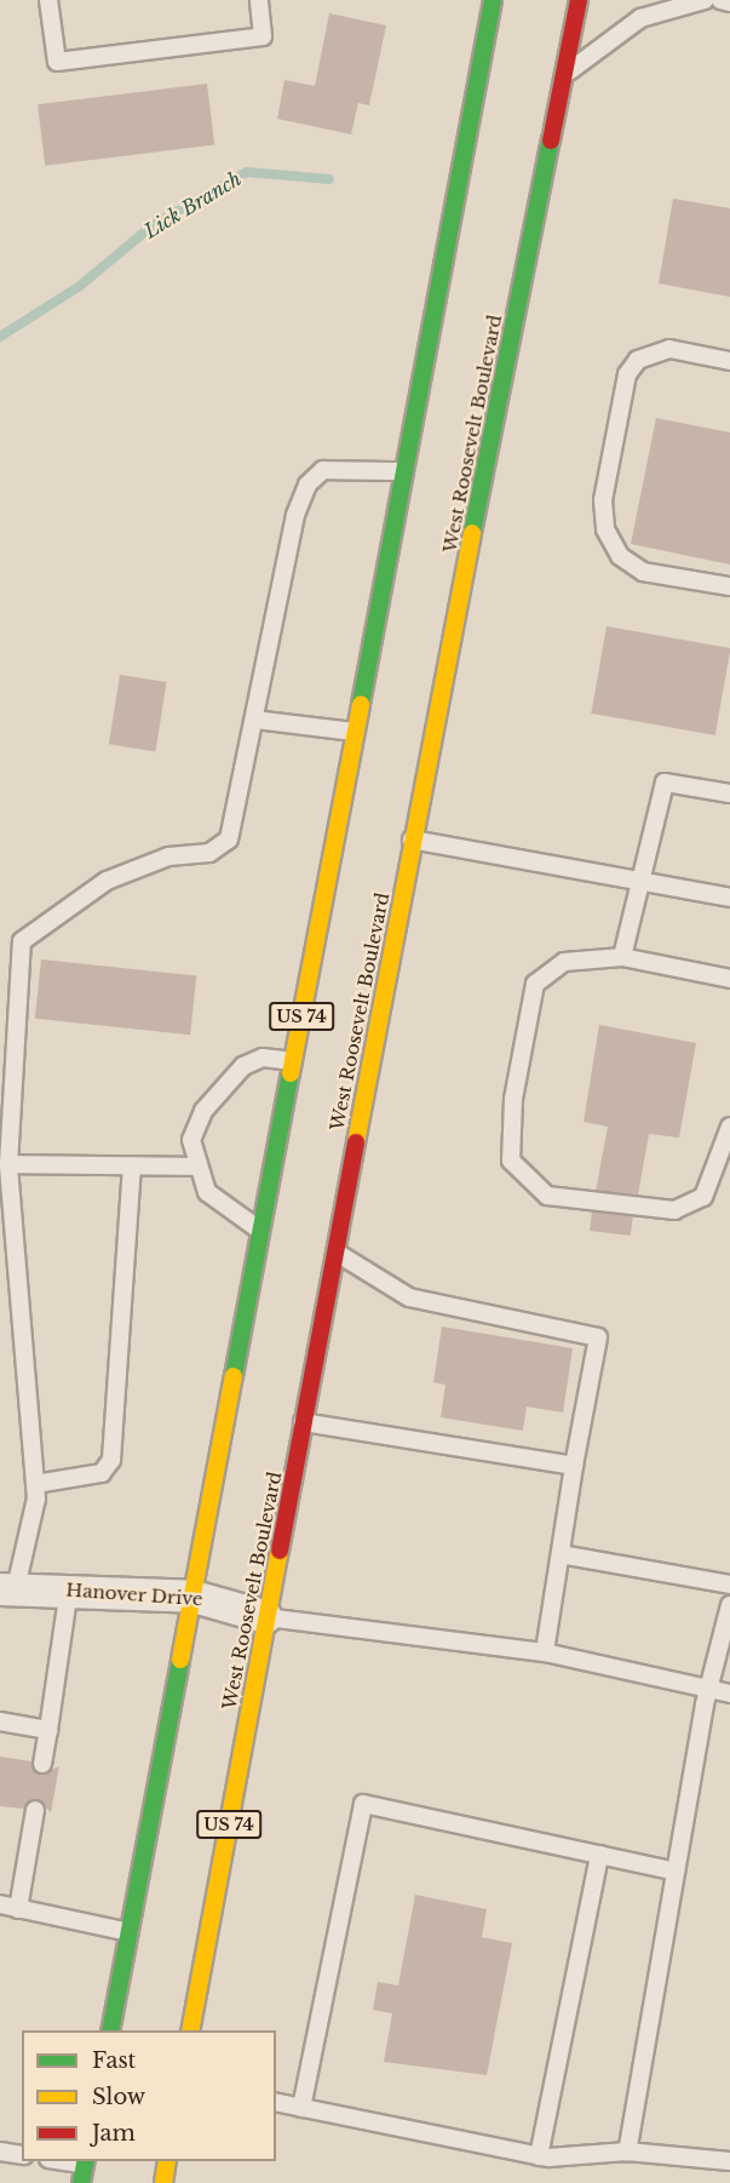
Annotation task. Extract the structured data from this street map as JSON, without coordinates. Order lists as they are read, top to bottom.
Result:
{
  "streets": {
    "highway": ["West Roosevelt Boulevard", "US 74"],
    "street": ["Hanover Drive"]
  },
  "crossings": [
    ["West Roosevelt Boulevard", "Hanover Drive"],
    ["US 74", "Hanover Drive"]
  ],
  "water": ["Lick Branch"],
  "legend": ["Fast", "Slow", "Jam"]
}
